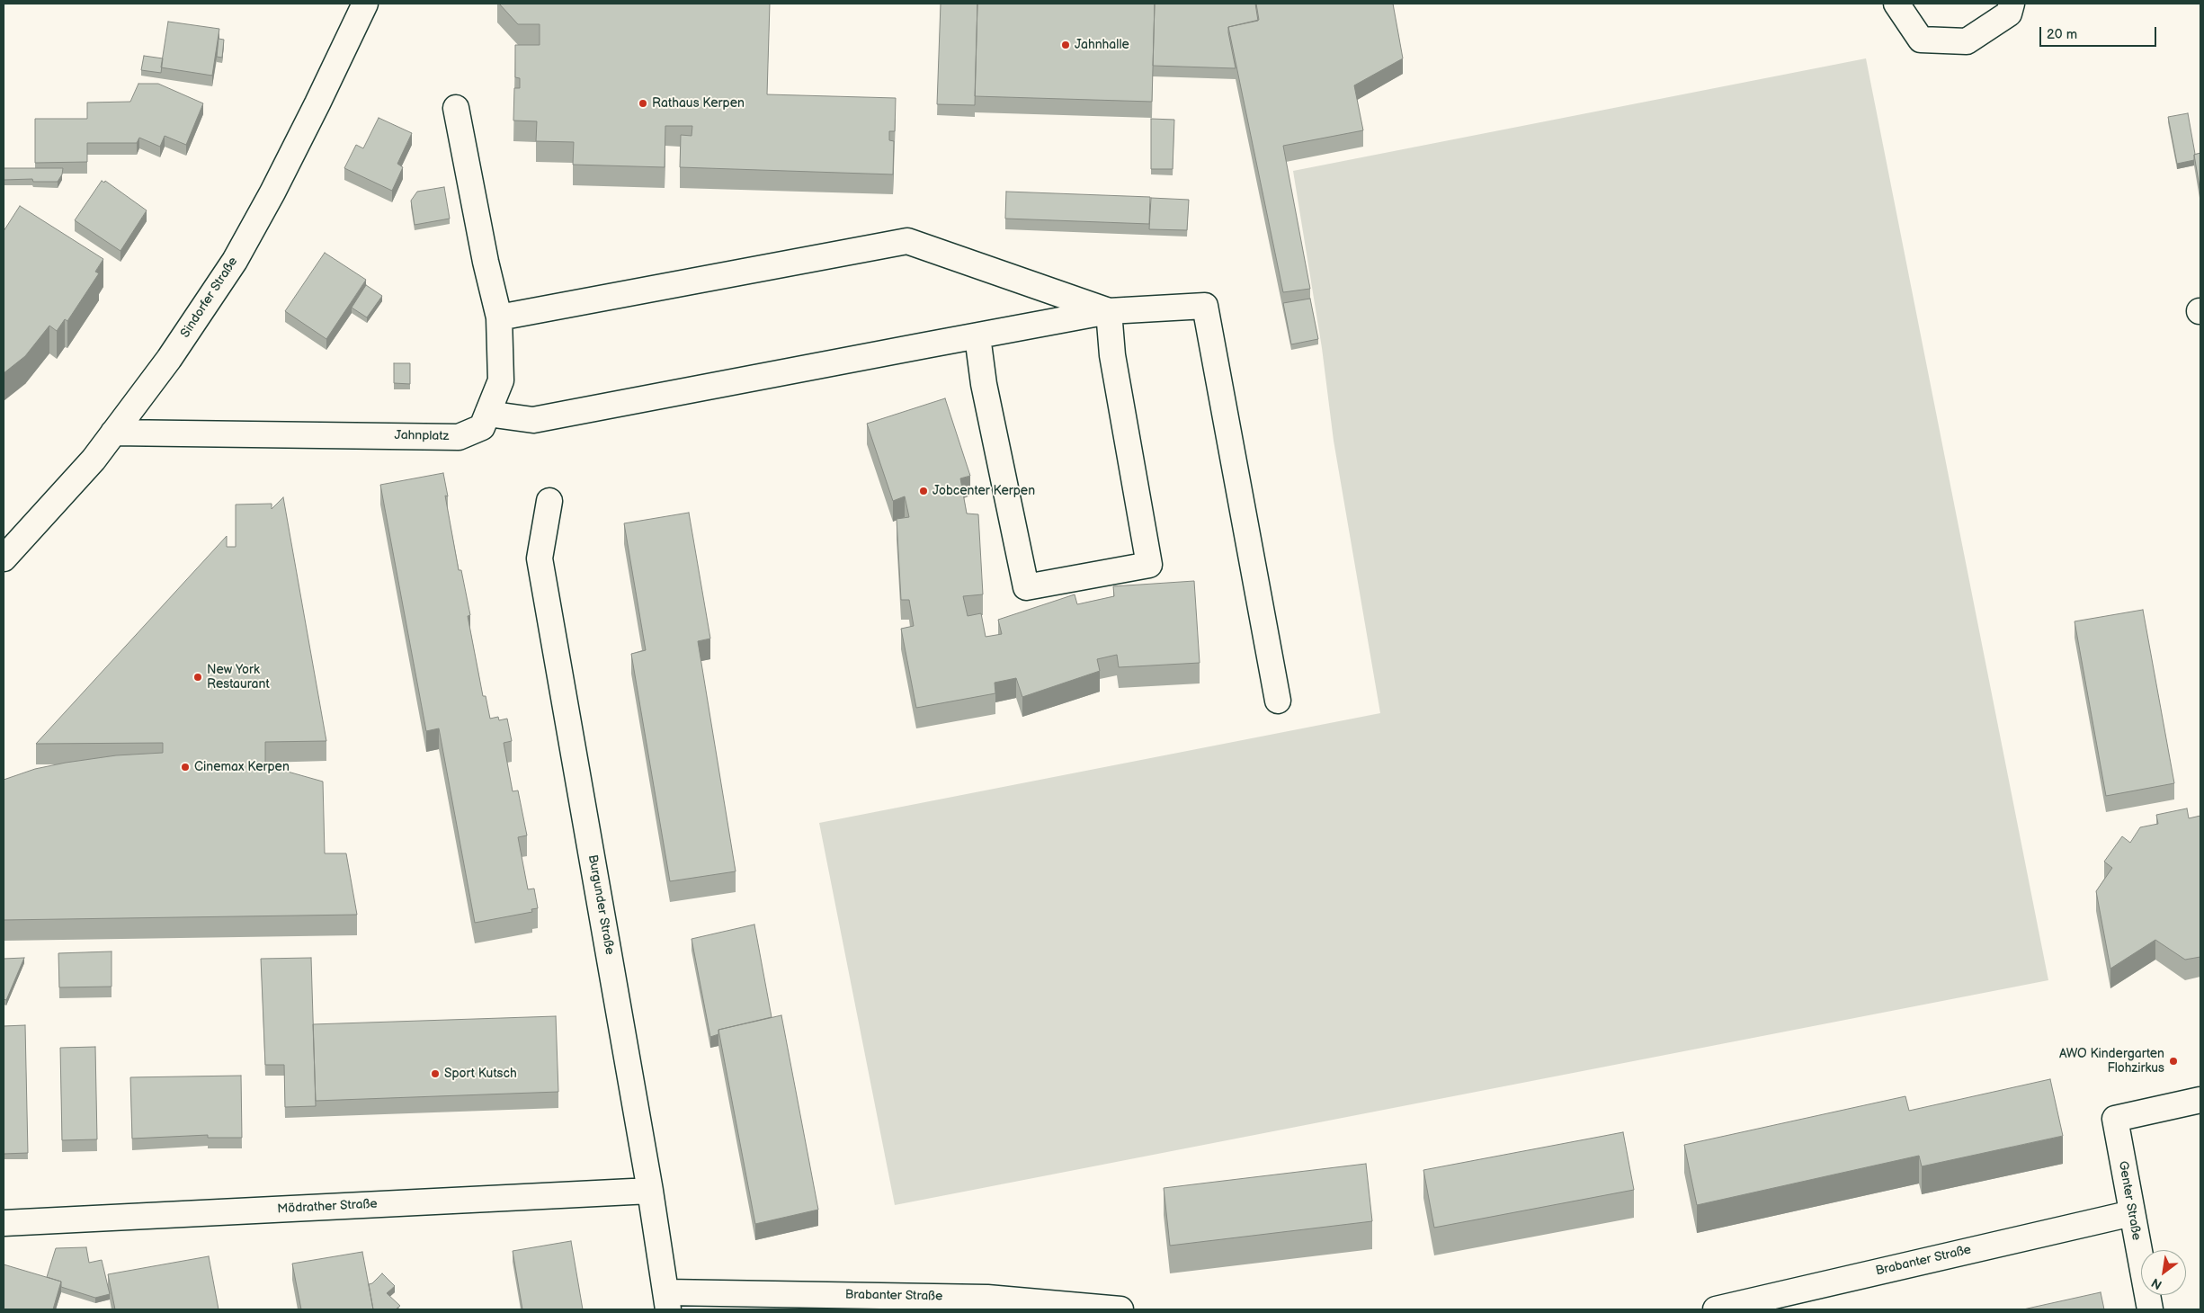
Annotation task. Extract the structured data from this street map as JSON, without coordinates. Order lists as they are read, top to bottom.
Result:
{
  "streets": {
    "street": [
      "Sindorfer Straße",
      "Jahnplatz",
      "Burgunder Straße",
      "Genter Straße",
      "Mödrather Straße",
      "Brabanter Straße"
    ]
  },
  "crossings": [
    ["Sindorfer Straße", "Jahnplatz"],
    ["Burgunder Straße", "Mödrather Straße"],
    ["Burgunder Straße", "Brabanter Straße"],
    ["Genter Straße", "Brabanter Straße"]
  ],
  "places": [
    "Jahnhalle",
    "Rathaus Kerpen",
    "Jobcenter Kerpen",
    "New York Restaurant",
    "Cinemax Kerpen",
    "AWO Kindergarten Flohzirkus",
    "Sport Kutsch"
  ],
  "scale_bar": "20 m",
  "north": "bottom left"
}
